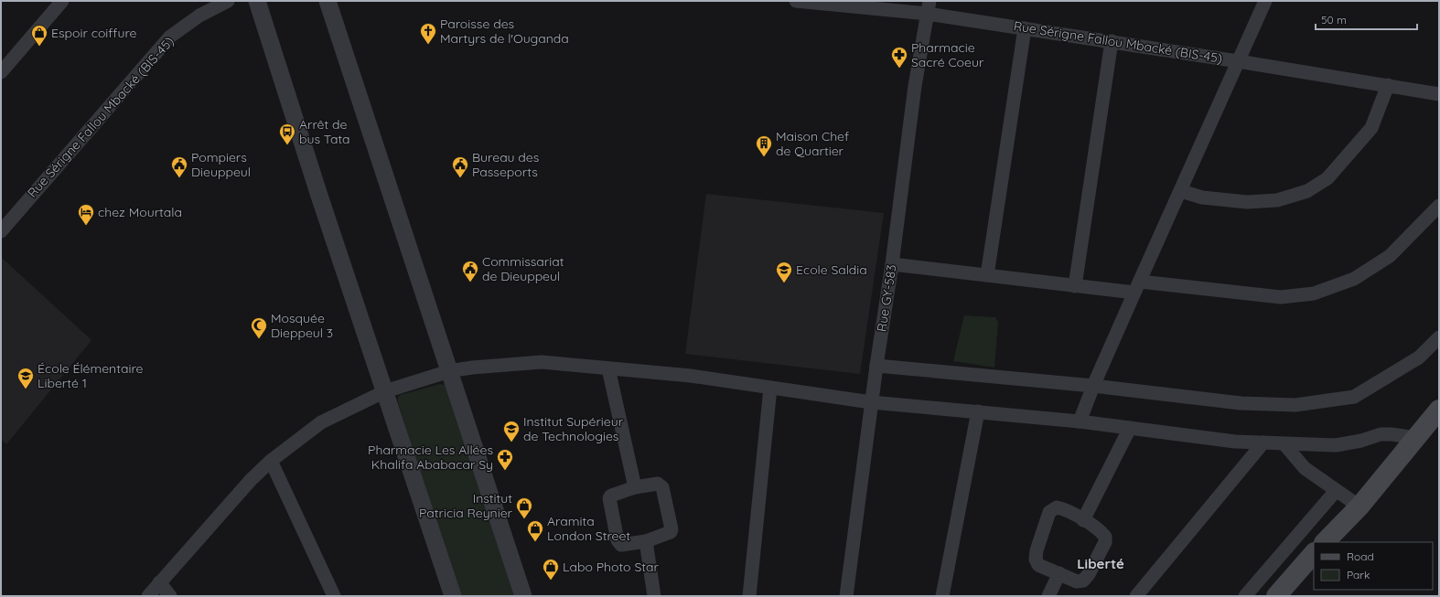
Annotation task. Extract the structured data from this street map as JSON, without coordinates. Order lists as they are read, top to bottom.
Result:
{
  "streets": {
    "street": ["Rue Sérigne Fallou Mbacké (BIS-45)", "Rue GY-583"]
  },
  "crossings": [
    ["Rue Sérigne Fallou Mbacké (BIS-45)", "Rue GY-583"]
  ],
  "districts": ["Liberté"],
  "places": {
    "church": ["Paroisse des Martyrs de l'Ouganda"],
    "shop": [
      "Espoir coiffure",
      "Institut Patricia Reynier",
      "Aramita London Street",
      "Labo Photo Star"
    ],
    "pharmacy": ["Pharmacie Sacré Coeur", "Pharmacie Les Allées Khalifa Ababacar Sy"],
    "bus stop": ["Arrêt de bus Tata"],
    "building": ["Maison Chef de Quartier"],
    "public building": ["Pompiers Dieuppeul", "Bureau des Passeports", "Commissariat de Dieuppeul"],
    "hotel": ["chez Mourtala"],
    "school or university": ["Ecole Saldia", "École Élémentaire Liberté 1", "Institut Supérieur de Technologies"],
    "mosque": ["Mosquée Dieppeul 3"]
  },
  "legend": ["Road", "Park"],
  "scale_bar": "50 m"
}
